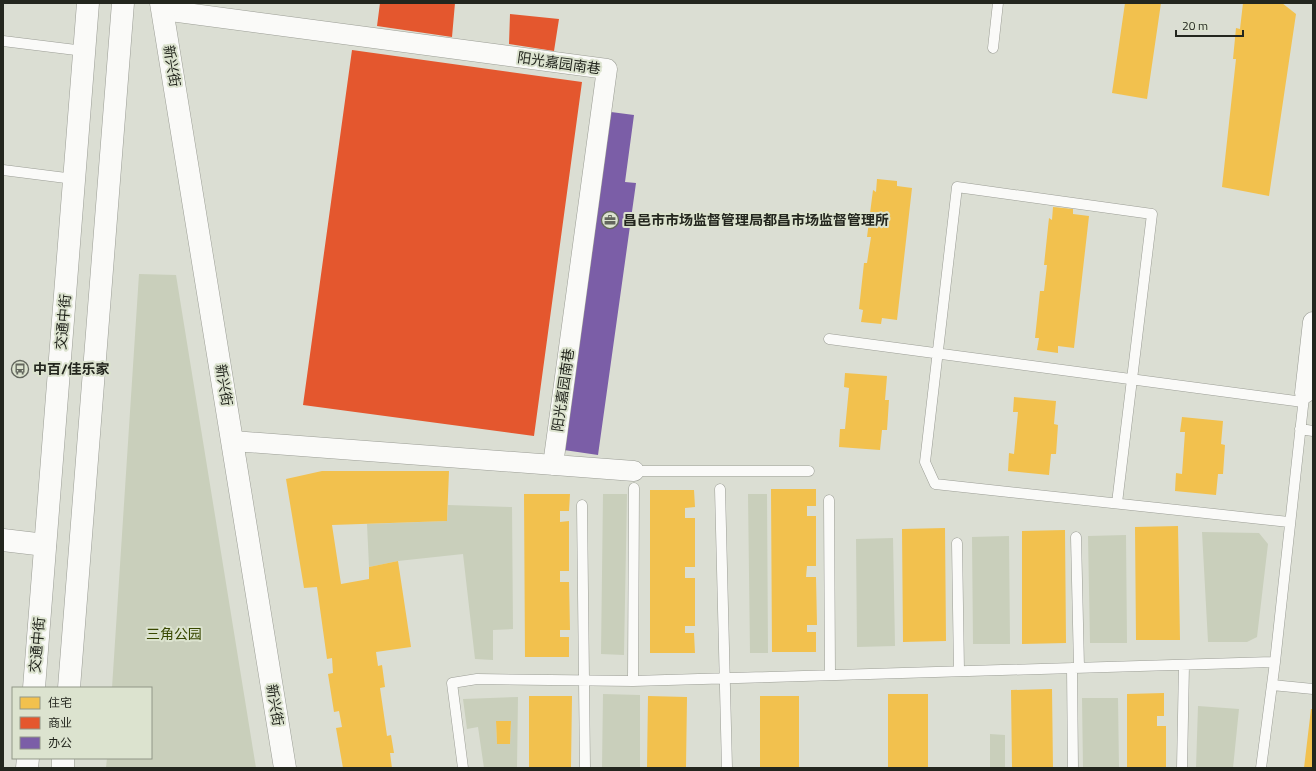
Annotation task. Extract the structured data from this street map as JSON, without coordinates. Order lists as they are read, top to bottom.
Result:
{
  "streets": {
    "main road": ["新兴街", "交通中街"],
    "street": ["阳光嘉园南巷"]
  },
  "crossings": [
    ["阳光嘉园南巷", "新兴街"]
  ],
  "parks": ["三角公园"],
  "places": {
    "office": ["昌邑市市场监督管理局都昌市场监督管理所"],
    "bus stop": ["中百/佳乐家"]
  },
  "legend": ["住宅", "商业", "办公"],
  "scale_bar": "20 m"
}
